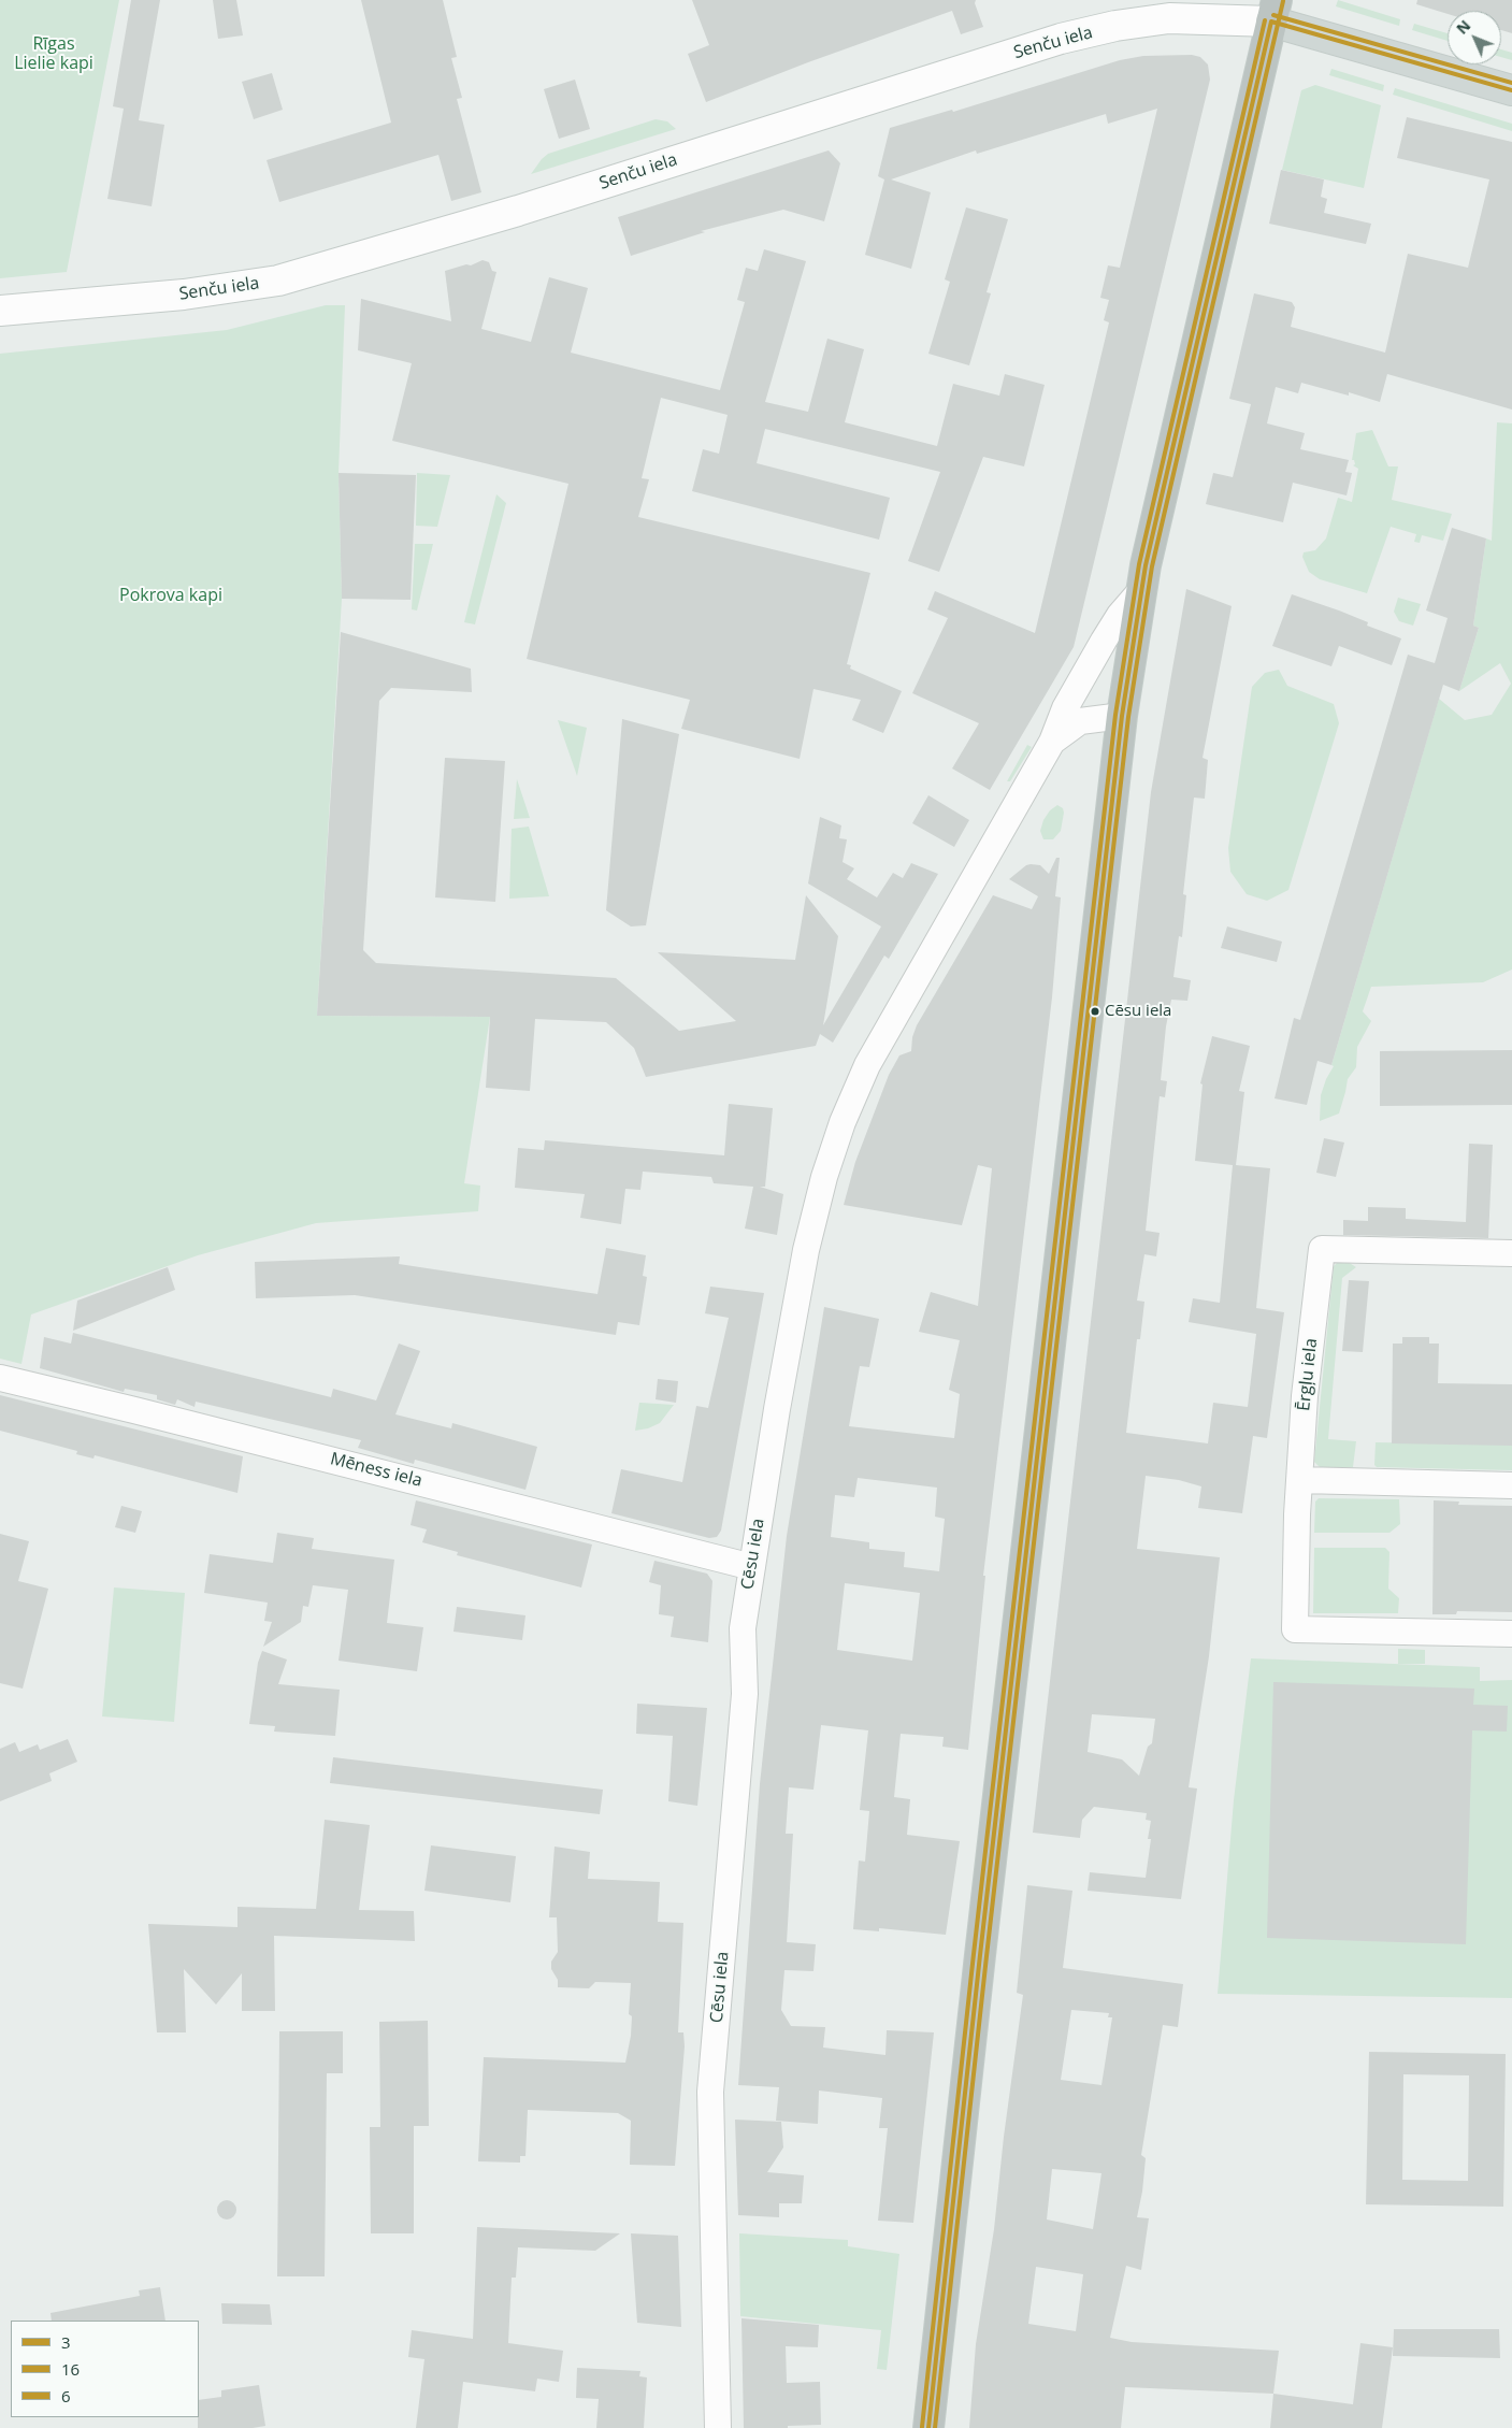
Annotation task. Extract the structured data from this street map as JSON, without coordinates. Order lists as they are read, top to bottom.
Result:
{
  "streets": {
    "main road": ["Senču iela"],
    "street": ["Ērgļu iela", "Mēness iela", "Cēsu iela"]
  },
  "crossings": [
    ["Mēness iela", "Cēsu iela"]
  ],
  "parks": ["Rīgas Lielie kapi", "Pokrova kapi"],
  "places": ["Cēsu iela"],
  "lines": ["transit line 16", "transit line 6", "transit line 3"],
  "legend": ["3", "16", "6"],
  "north": "top left"
}
